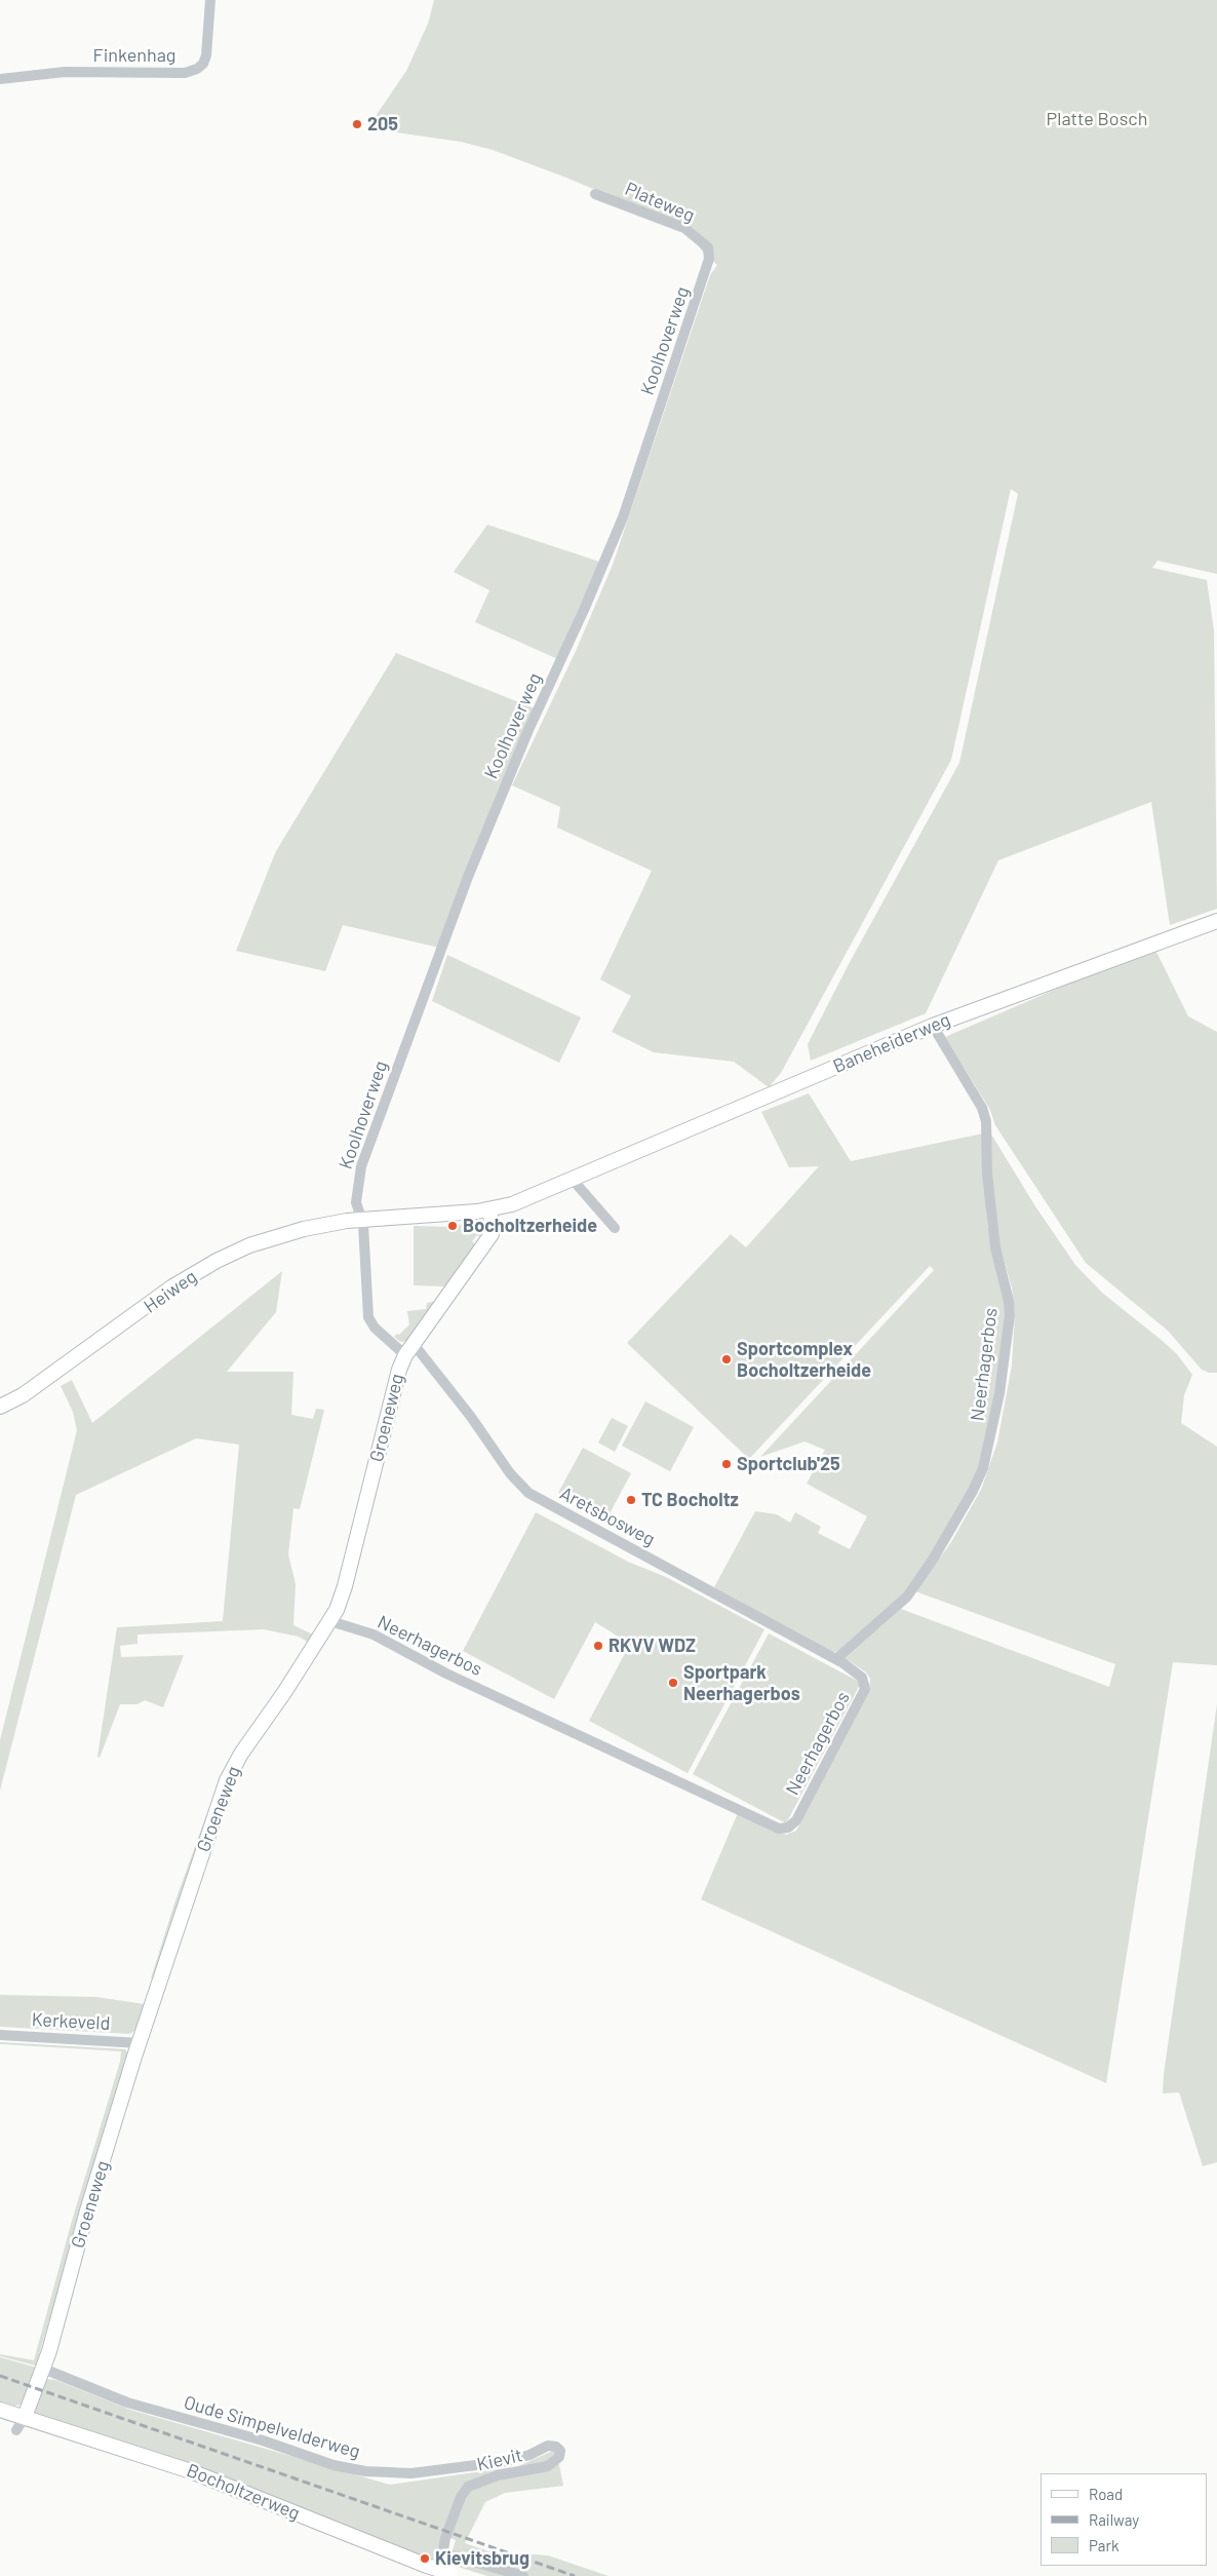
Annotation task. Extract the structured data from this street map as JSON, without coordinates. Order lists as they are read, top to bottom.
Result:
{
  "streets": {
    "street": [
      "Finkenhag",
      "Plateweg",
      "Koolhoverweg",
      "Baneheiderweg",
      "Heiweg",
      "Neerhagerbos",
      "Groeneweg",
      "Aretsbosweg",
      "Kerkeveld",
      "Oude Simpelvelderweg",
      "Kievit",
      "Bocholtzerweg"
    ]
  },
  "crossings": [
    ["Plateweg", "Koolhoverweg"],
    ["Koolhoverweg", "Baneheiderweg"],
    ["Koolhoverweg", "Heiweg"],
    ["Koolhoverweg", "Groeneweg"],
    ["Koolhoverweg", "Aretsbosweg"],
    ["Baneheiderweg", "Heiweg"],
    ["Baneheiderweg", "Neerhagerbos"],
    ["Baneheiderweg", "Groeneweg"],
    ["Neerhagerbos", "Groeneweg"],
    ["Neerhagerbos", "Aretsbosweg"],
    ["Groeneweg", "Aretsbosweg"],
    ["Groeneweg", "Kerkeveld"],
    ["Groeneweg", "Oude Simpelvelderweg"],
    ["Groeneweg", "Bocholtzerweg"],
    ["Oude Simpelvelderweg", "Kievit"],
    ["Kievit", "Bocholtzerweg"]
  ],
  "parks": ["Platte Bosch"],
  "places": [
    "205",
    "Bocholtzerheide",
    "Sportcomplex Bocholtzerheide",
    "Sportclub'25",
    "TC Bocholtz",
    "RKVV WDZ",
    "Sportpark Neerhagerbos",
    "Kievitsbrug"
  ],
  "legend": ["Road", "Railway", "Park"]
}
